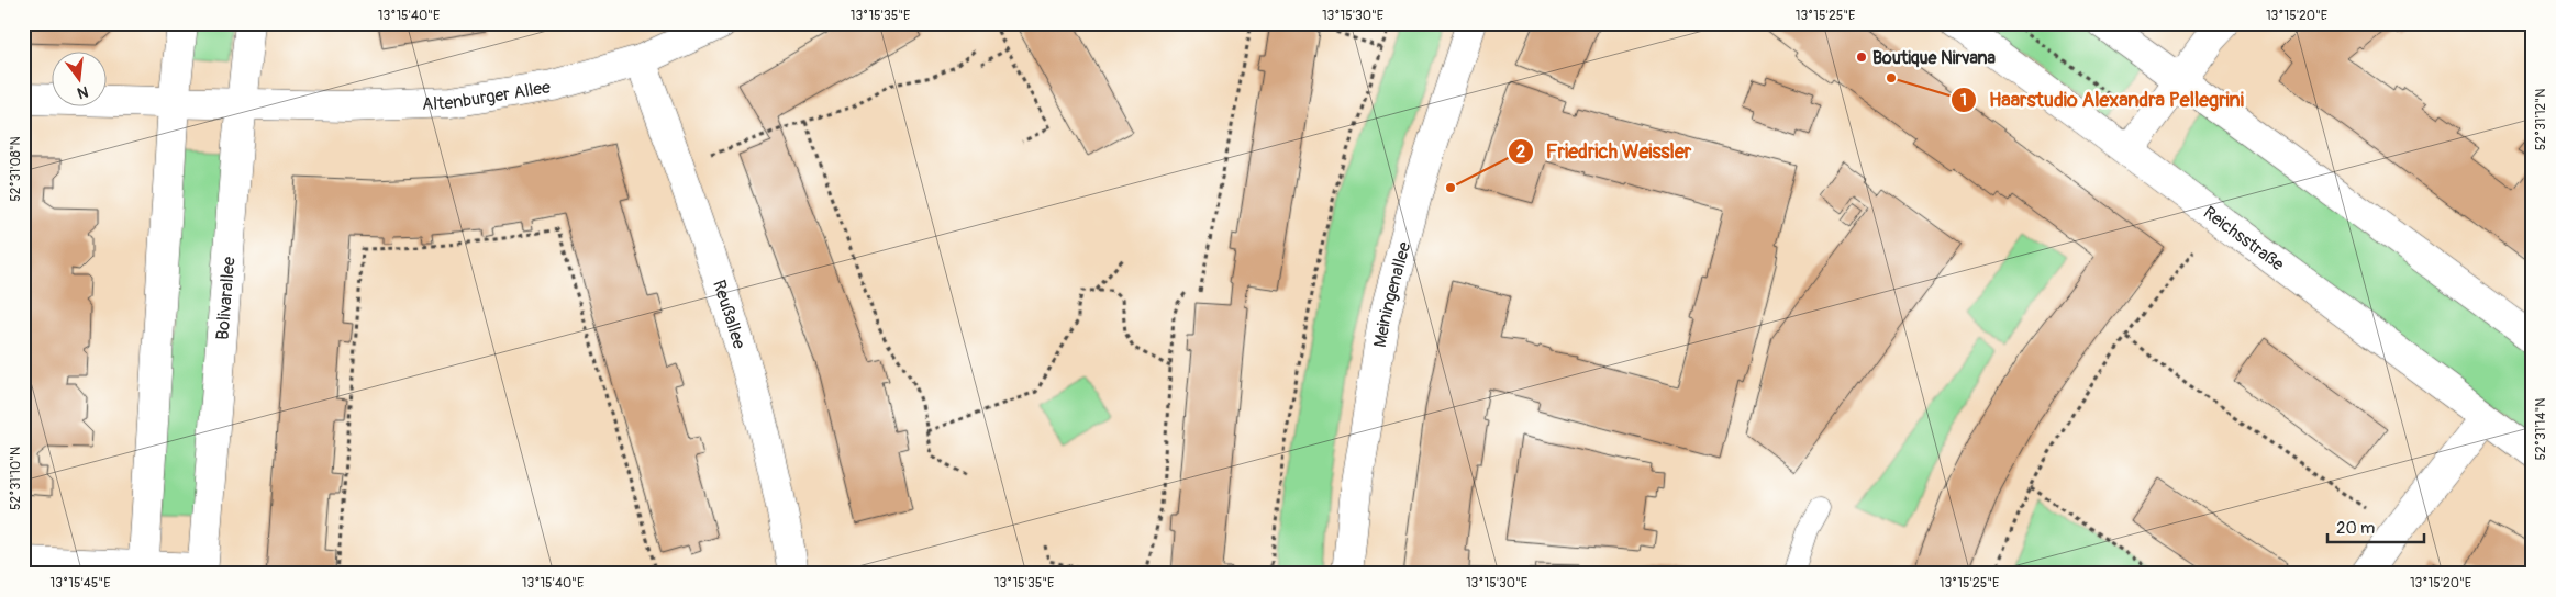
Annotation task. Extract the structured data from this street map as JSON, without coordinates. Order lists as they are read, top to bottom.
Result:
{
  "streets": {
    "street": [
      "Altenburger Allee",
      "Reichsstraße",
      "Meiningenallee",
      "Bolivarallee",
      "Reußallee"
    ]
  },
  "crossings": [
    ["Altenburger Allee", "Bolivarallee"],
    ["Altenburger Allee", "Reußallee"]
  ],
  "places": ["Boutique Nirvana", "Haarstudio Alexandra Pellegrini", "Friedrich Weissler"],
  "scale_bar": "20 m",
  "north": "bottom",
  "coordinates": [
    "13°15'40\"E",
    "13°15'35\"E",
    "13°15'30\"E",
    "13°15'25\"E",
    "13°15'20\"E",
    "52°31'12\"N",
    "52°31'08\"N",
    "52°31'14\"N",
    "52°31'10\"N",
    "13°15'45\"E"
  ]
}
